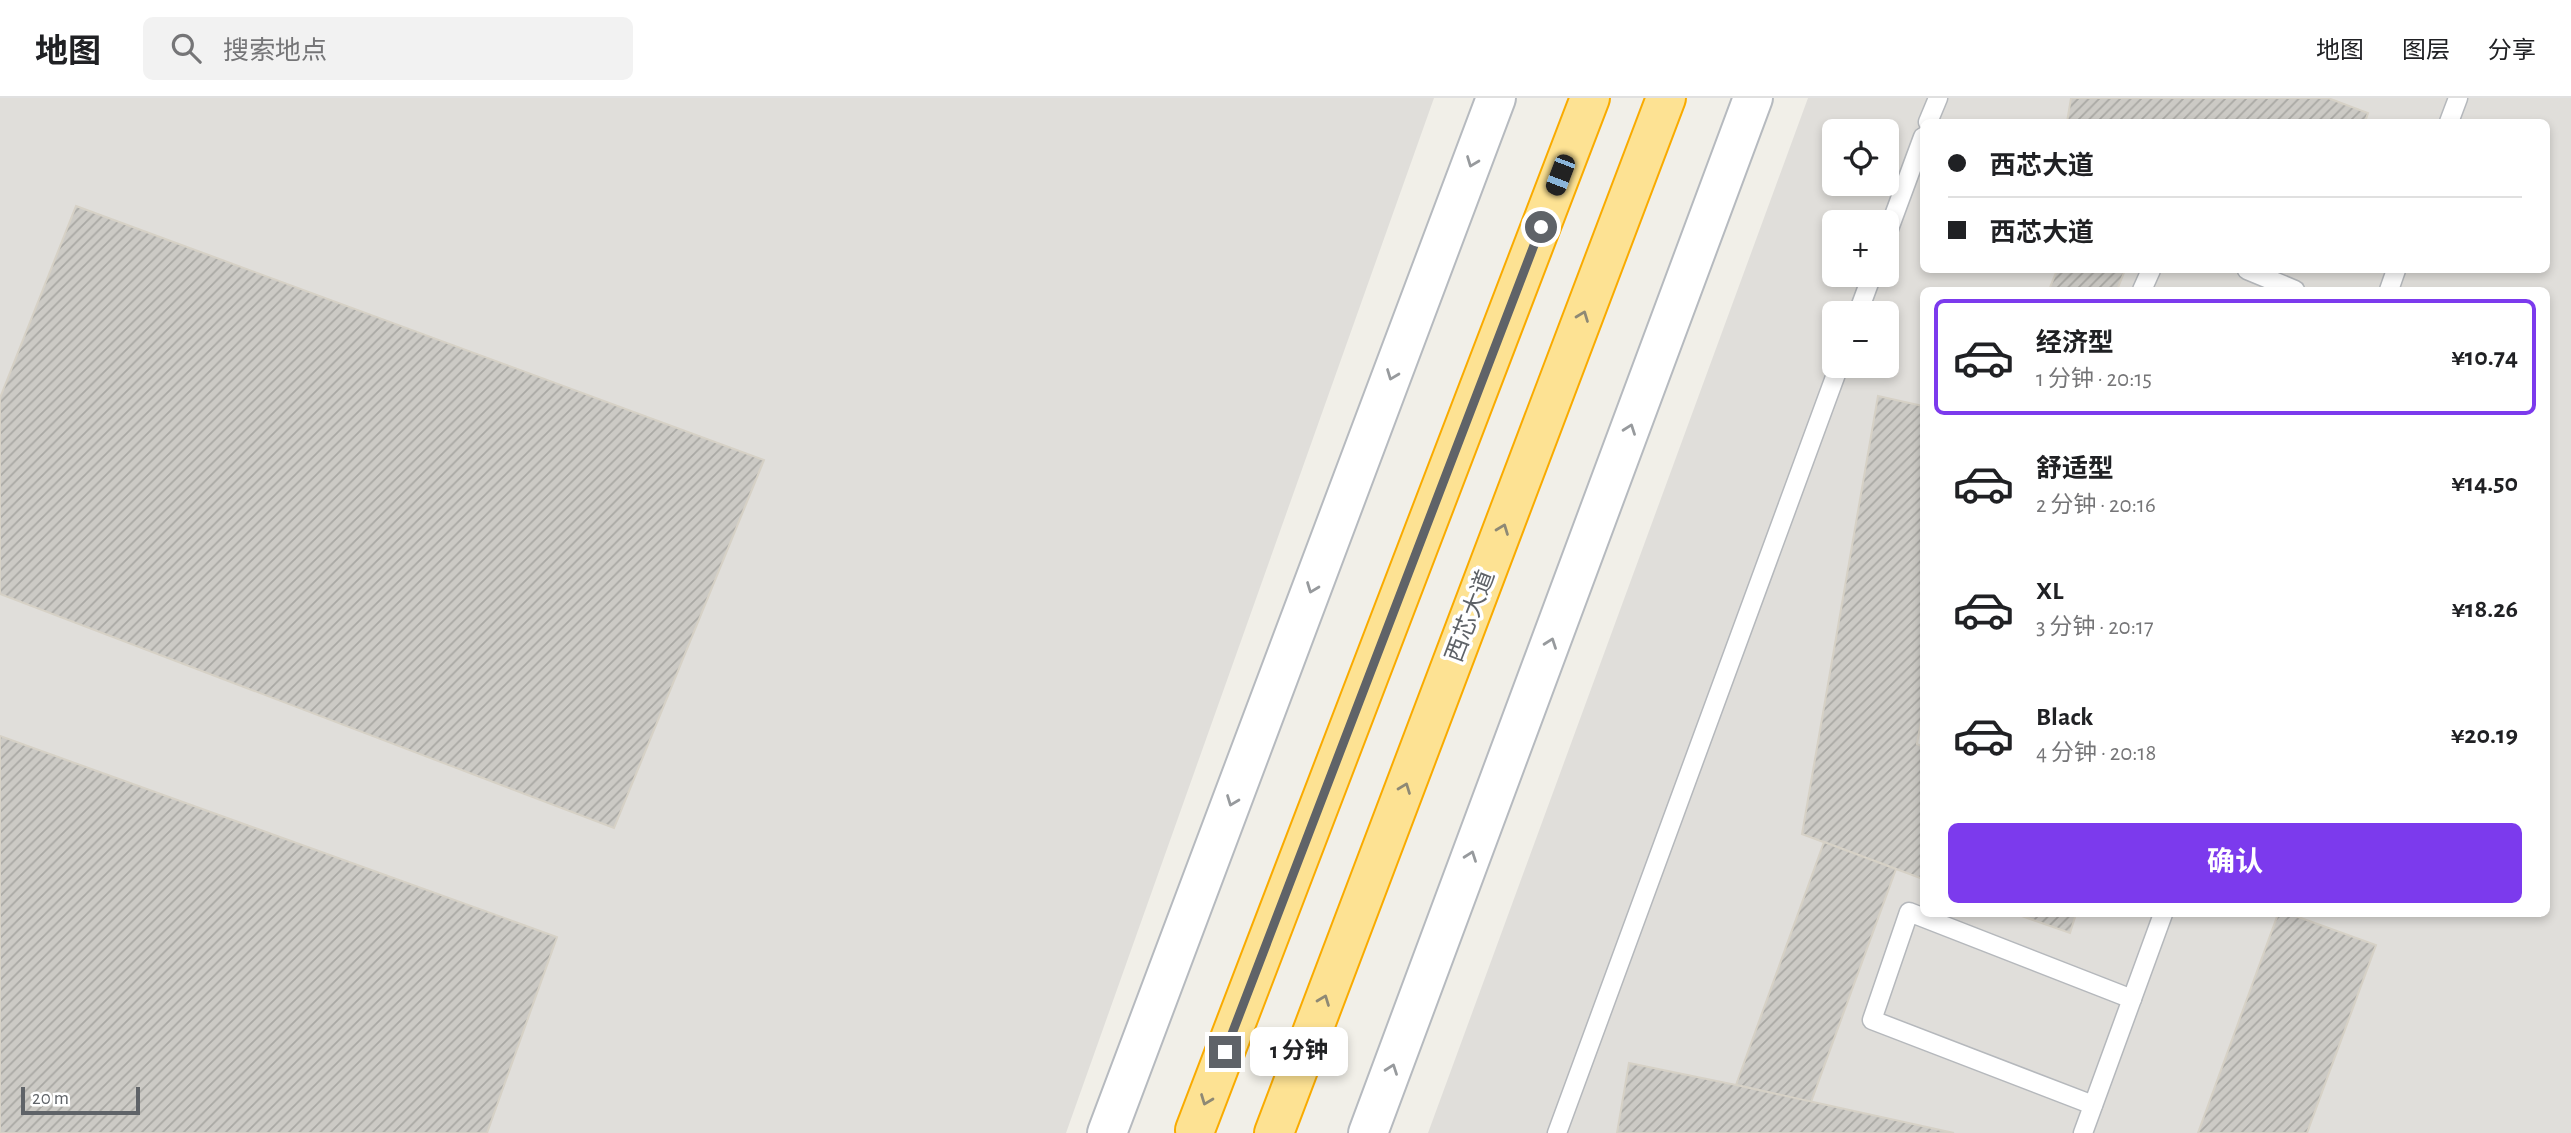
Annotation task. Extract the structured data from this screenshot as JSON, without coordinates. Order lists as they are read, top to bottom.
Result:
{
  "streets": {
    "highway": ["西芯大道"]
  },
  "scale_bar": "20 m",
  "page": {
    "header": "地图",
    "search": "搜索地点",
    "nav": ["地图", "图层", "分享"],
    "map_buttons": ["+", "−"],
    "banner": ["西芯大道", "西芯大道"],
    "list": [
      {
        "name": "经济型",
        "note": "1 分钟 · 20:15",
        "value": "¥10.74"
      },
      {
        "name": "舒适型",
        "note": "2 分钟 · 20:16",
        "value": "¥14.50"
      },
      {
        "name": "XL",
        "note": "3 分钟 · 20:17",
        "value": "¥18.26"
      },
      {
        "name": "Black",
        "note": "4 分钟 · 20:18",
        "value": "¥20.19"
      }
    ],
    "buttons": "确认",
    "bubble": "1 分钟",
    "scale": "20 m"
  }
}
